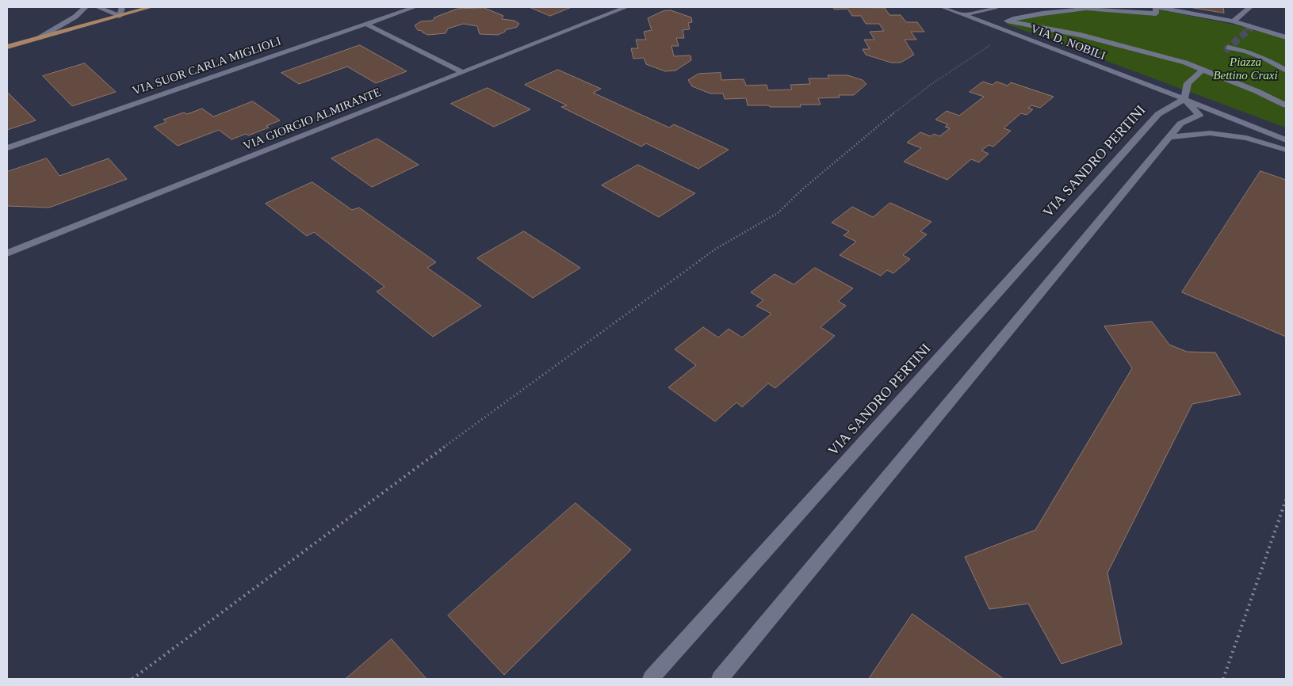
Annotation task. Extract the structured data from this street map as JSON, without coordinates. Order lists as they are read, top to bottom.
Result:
{
  "streets": {
    "street": [
      "VIA D. NOBILI",
      "VIA SUOR CARLA MIGLIOLI",
      "VIA GIORGIO ALMIRANTE",
      "VIA SANDRO PERTINI"
    ]
  },
  "crossings": [
    ["VIA D. NOBILI", "VIA SANDRO PERTINI"]
  ],
  "parks": ["Piazza Bettino Craxi"]
}
